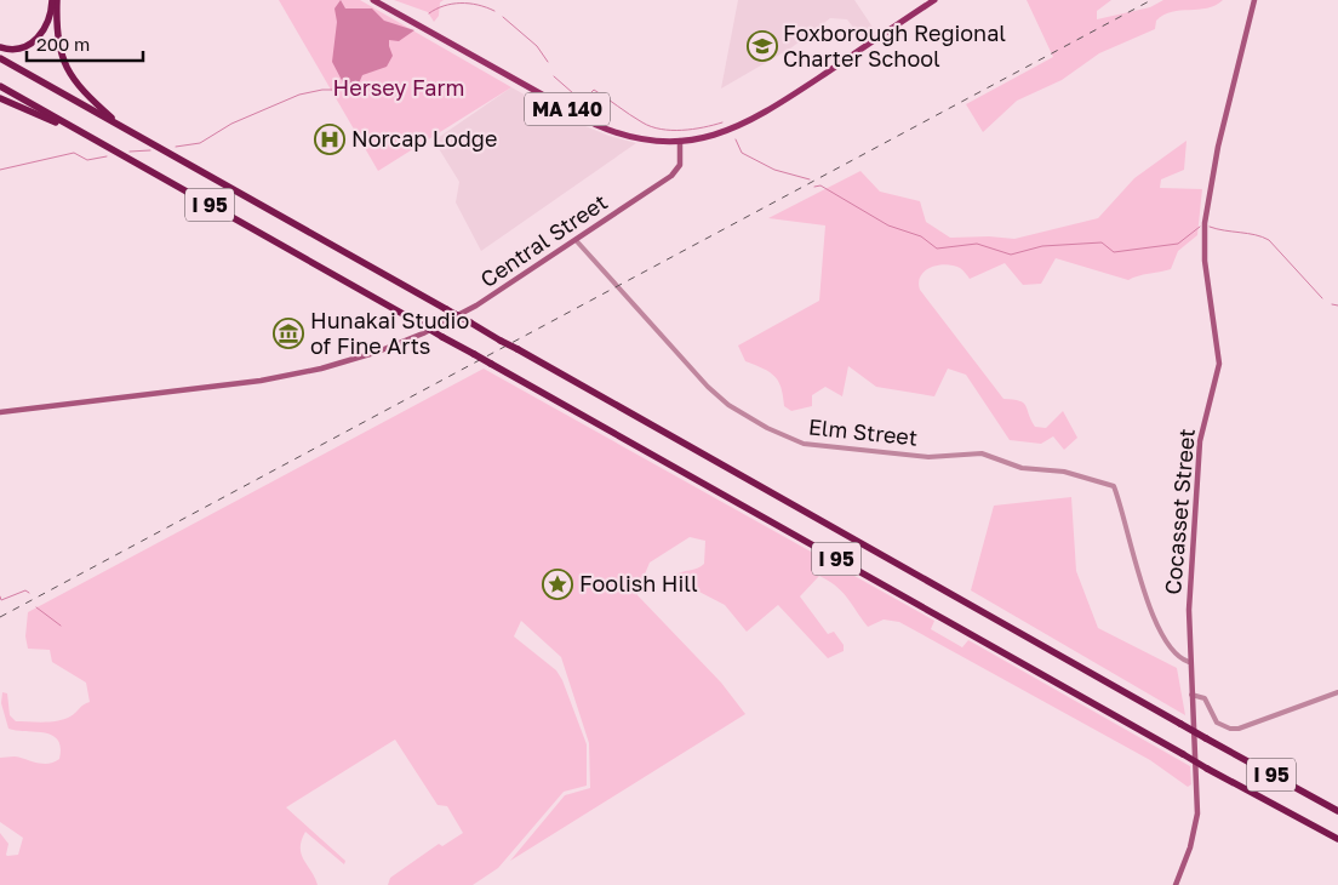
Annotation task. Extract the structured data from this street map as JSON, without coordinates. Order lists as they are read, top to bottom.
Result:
{
  "streets": {
    "highway": ["I 95"],
    "main road": ["MA 140", "Central Street", "Cocasset Street"],
    "street": ["Elm Street"]
  },
  "crossings": [
    ["MA 140", "Central Street"],
    ["Central Street", "Elm Street"],
    ["Elm Street", "Cocasset Street"]
  ],
  "parks": ["Hersey Farm"],
  "places": {
    "school or university": ["Foxborough Regional Charter School"],
    "hospital": ["Norcap Lodge"],
    "museum": ["Hunakai Studio of Fine Arts"],
    "place": ["Foolish Hill"]
  },
  "scale_bar": "200 m"
}
